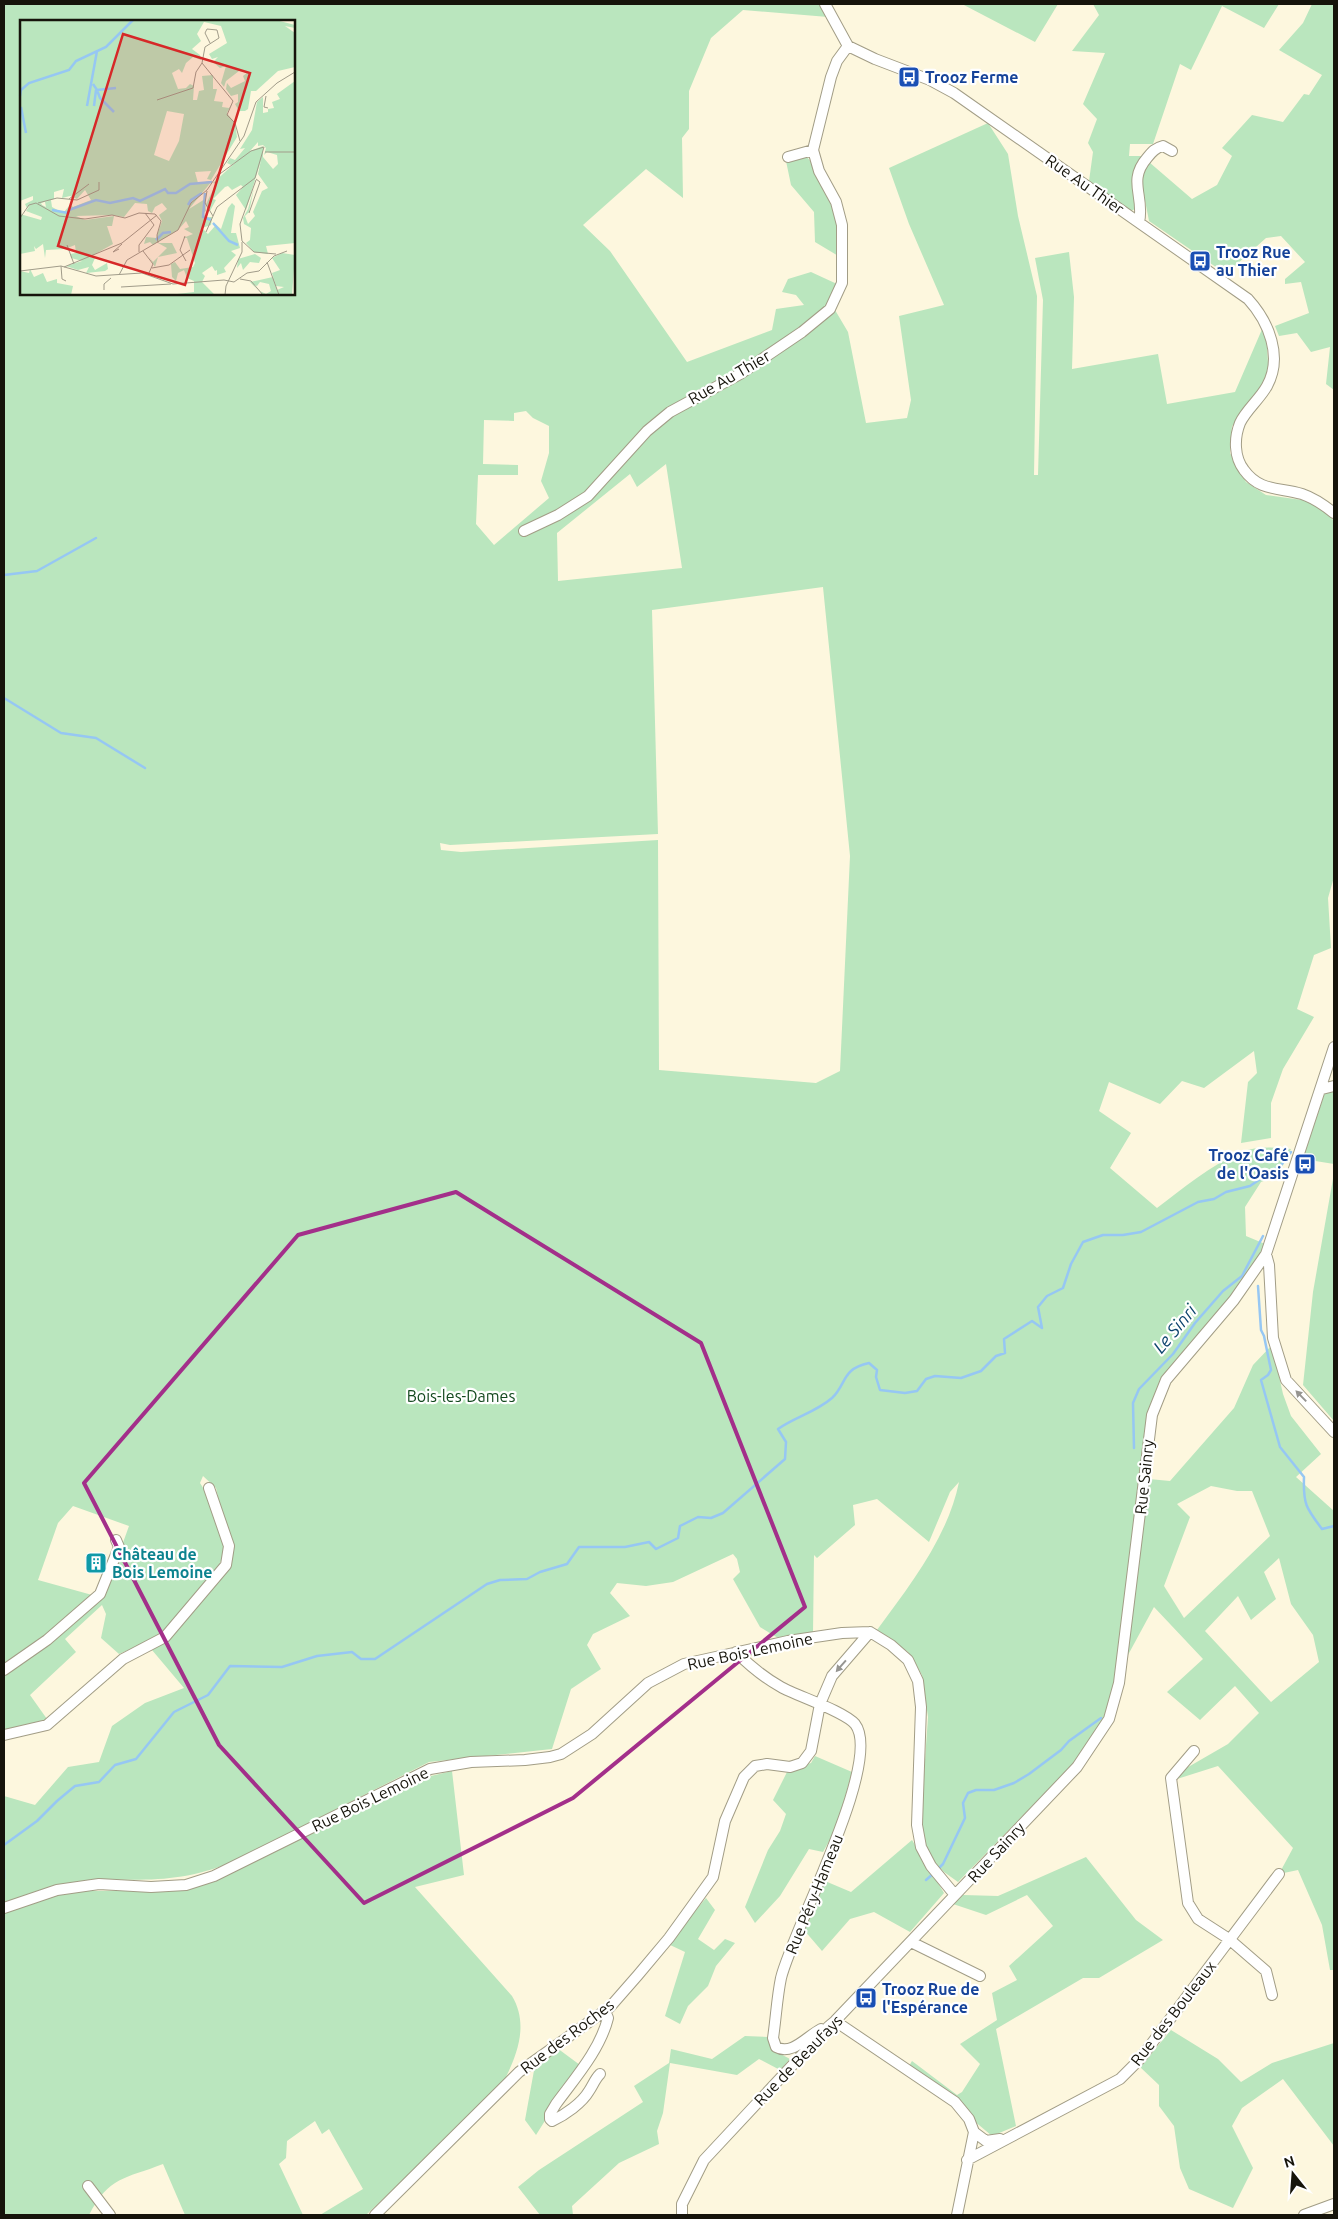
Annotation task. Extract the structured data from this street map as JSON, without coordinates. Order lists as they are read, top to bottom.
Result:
{
  "streets": {
    "street": [
      "Rue Au Thier",
      "Rue Sainry",
      "Rue Bois Lemoine",
      "Rue Péry-Hameau",
      "Rue des Bouleaux",
      "Rue des Roches",
      "Rue de Beaufays"
    ]
  },
  "crossings": [
    ["Rue Sainry", "Rue de Beaufays"],
    ["Rue Bois Lemoine", "Rue Péry-Hameau"],
    ["Rue Péry-Hameau", "Rue des Roches"],
    ["Rue Péry-Hameau", "Rue de Beaufays"]
  ],
  "water": ["Le Sinri"],
  "parks": ["Bois-les-Dames"],
  "places": {
    "bus stop": [
      "Trooz Ferme",
      "Trooz Rue au Thier",
      "Trooz Café de l'Oasis",
      "Trooz Rue de l'Espérance"
    ],
    "building": ["Château de Bois Lemoine"]
  },
  "north": "top"
}
